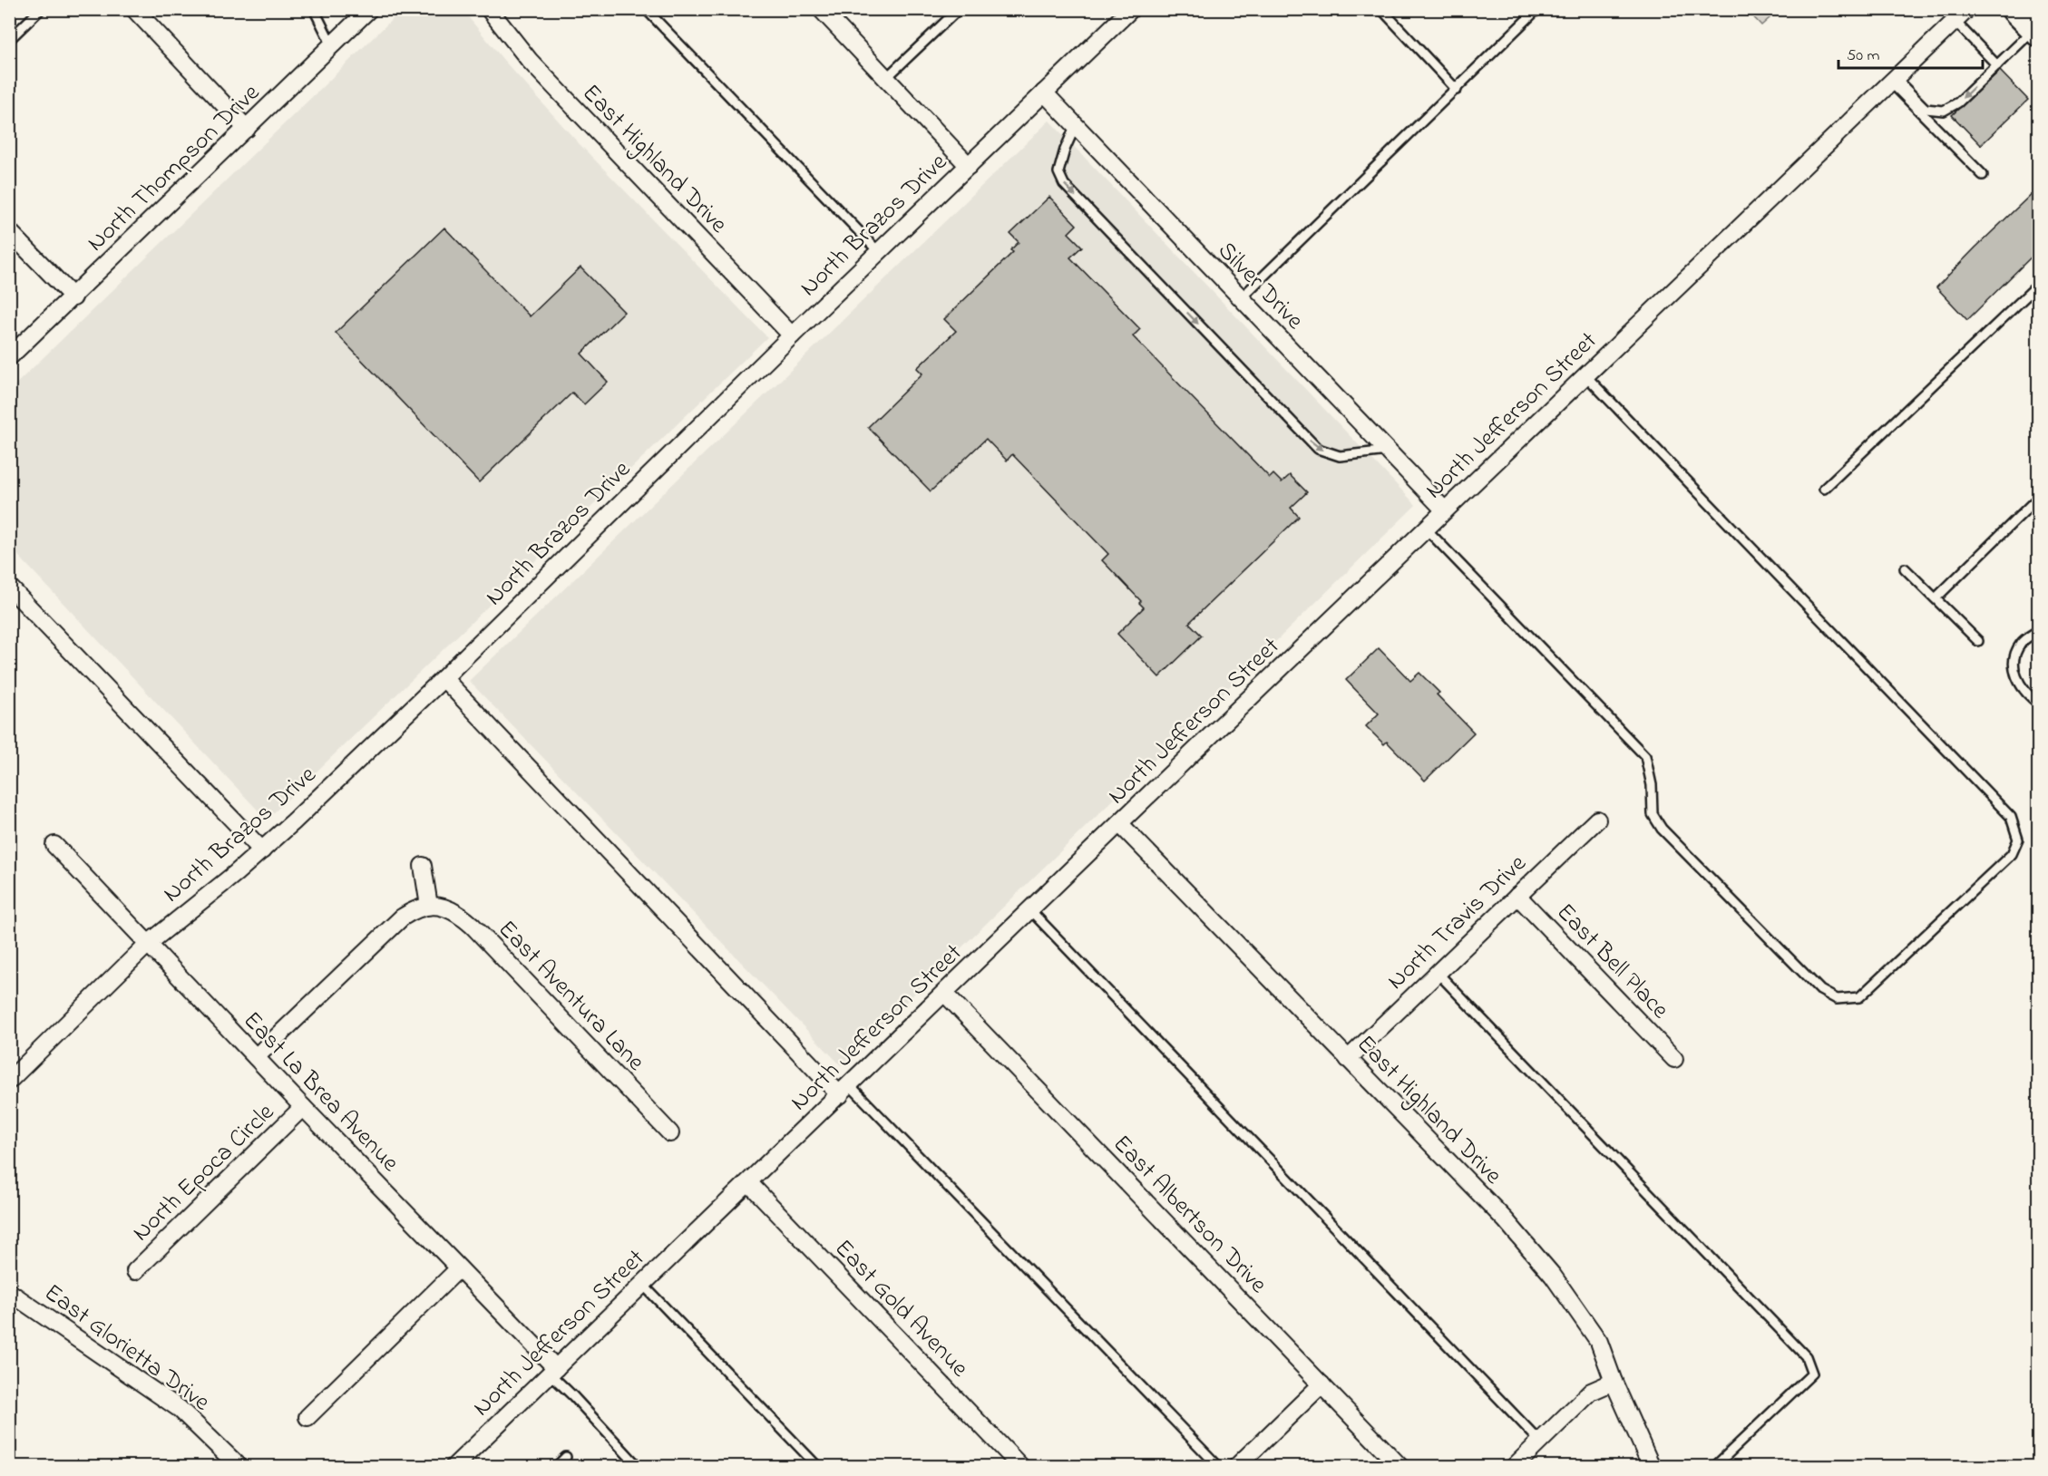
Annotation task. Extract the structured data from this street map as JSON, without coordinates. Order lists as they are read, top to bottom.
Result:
{
  "streets": {
    "street": [
      "East Highland Drive",
      "North Thompson Drive",
      "North Brazos Drive",
      "Silver Drive",
      "North Jefferson Street",
      "North Travis Drive",
      "East Bell Place",
      "East Aventura Lane",
      "East La Brea Avenue",
      "North Epoca Circle",
      "East Albertson Drive",
      "East Gold Avenue",
      "East Glorietta Drive"
    ]
  },
  "crossings": [
    ["East Highland Drive", "North Brazos Drive"],
    ["East Highland Drive", "North Jefferson Street"],
    ["East Highland Drive", "North Travis Drive"],
    ["North Brazos Drive", "Silver Drive"],
    ["North Brazos Drive", "East La Brea Avenue"],
    ["Silver Drive", "North Jefferson Street"],
    ["North Jefferson Street", "East La Brea Avenue"],
    ["North Jefferson Street", "East Albertson Drive"],
    ["North Jefferson Street", "East Gold Avenue"],
    ["North Travis Drive", "East Bell Place"],
    ["East La Brea Avenue", "North Epoca Circle"]
  ],
  "scale_bar": "50 m"
}
